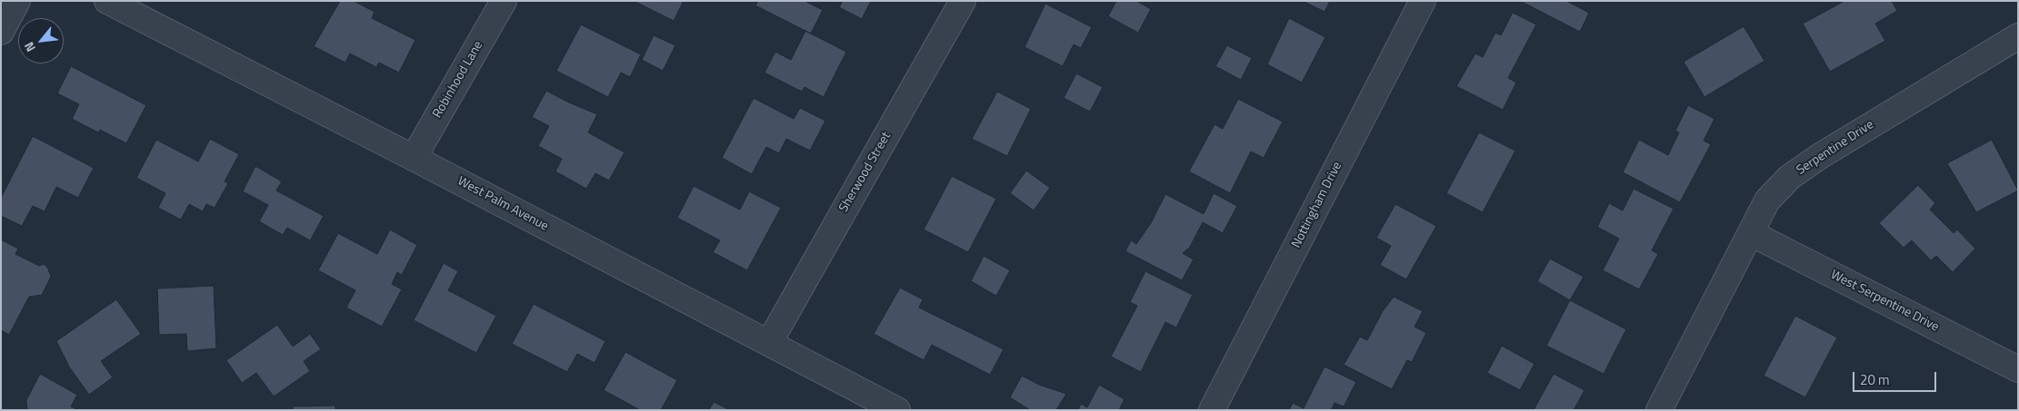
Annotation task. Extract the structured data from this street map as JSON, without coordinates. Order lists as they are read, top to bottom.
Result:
{
  "streets": {
    "street": [
      "Robinhood Lane",
      "Serpentine Drive",
      "Sherwood Street",
      "West Palm Avenue",
      "Nottingham Drive",
      "West Serpentine Drive"
    ]
  },
  "crossings": [
    ["Robinhood Lane", "West Palm Avenue"],
    ["Serpentine Drive", "West Serpentine Drive"],
    ["Sherwood Street", "West Palm Avenue"]
  ],
  "scale_bar": "20 m",
  "north": "bottom left"
}
